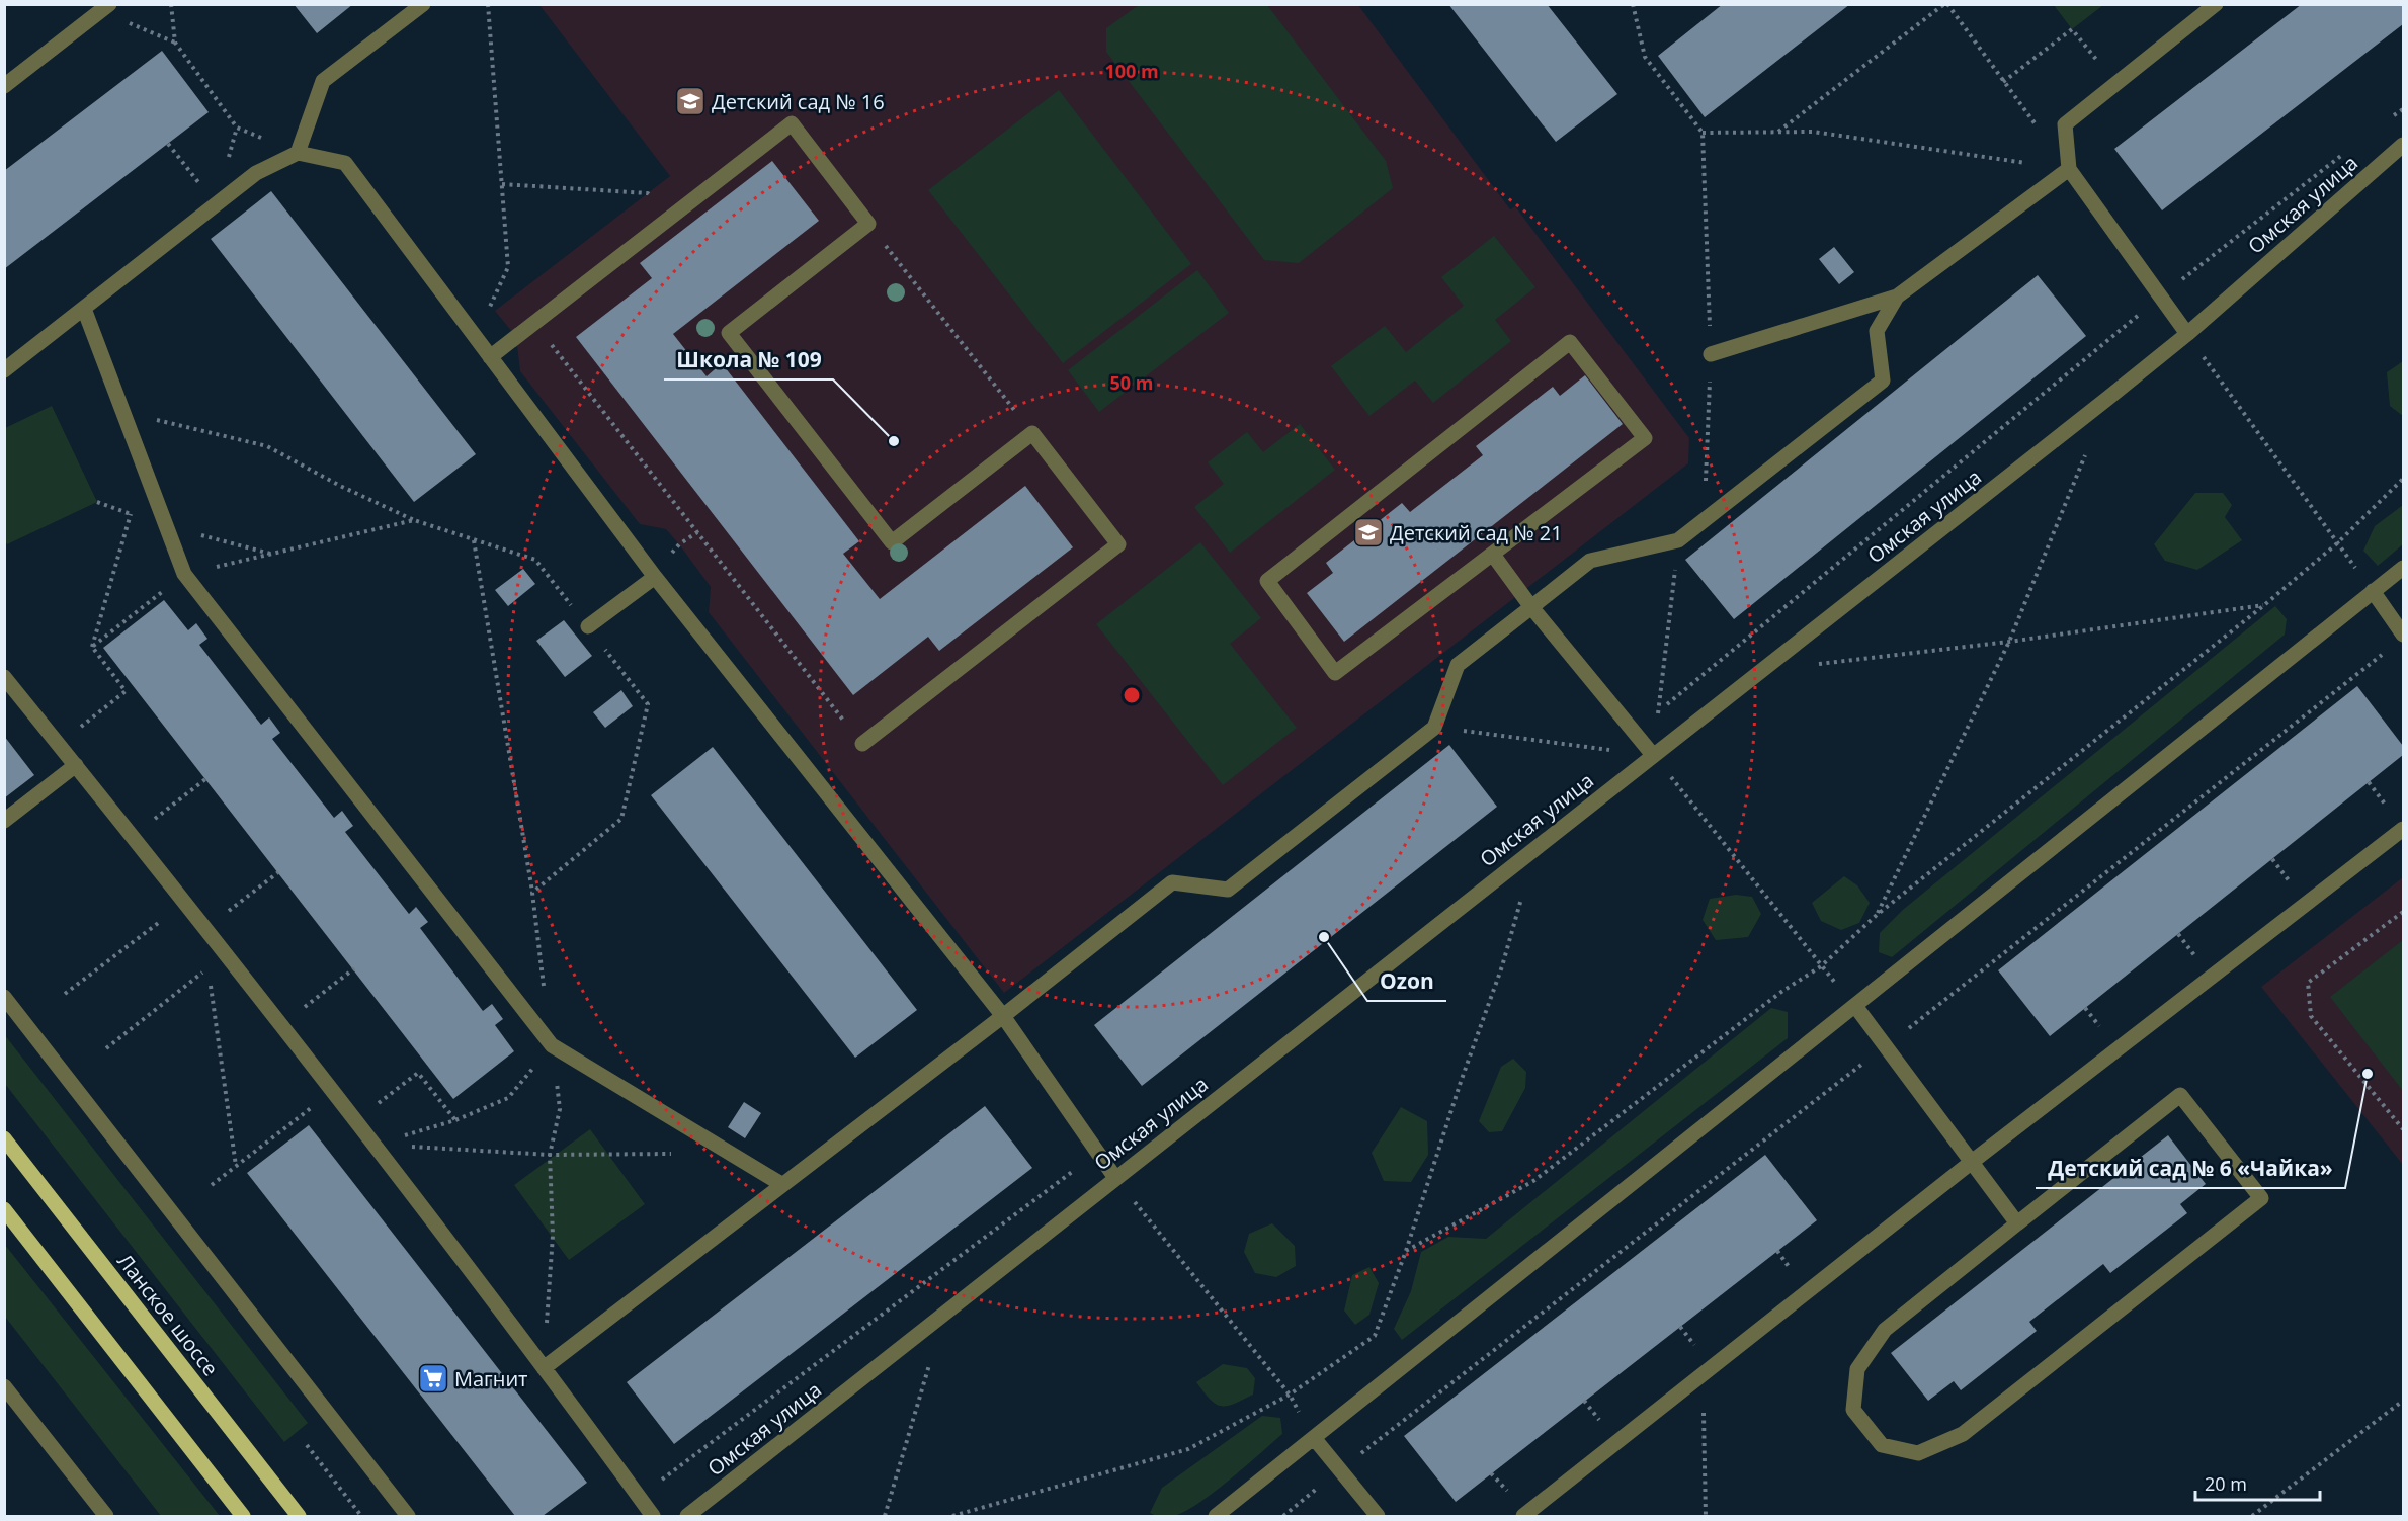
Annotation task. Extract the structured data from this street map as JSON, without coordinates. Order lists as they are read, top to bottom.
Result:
{
  "streets": {
    "main road": ["Ланское шоссе"],
    "street": ["Омская улица"]
  },
  "places": {
    "school or university": ["Детский сад № 16", "Детский сад № 21"],
    "other": ["Школа № 109", "Ozon", "Детский сад № 6 «Чайка»"],
    "supermarket": ["Магнит"]
  },
  "scale_bar": "20 m",
  "rings": ["100 m", "50 m"]
}
